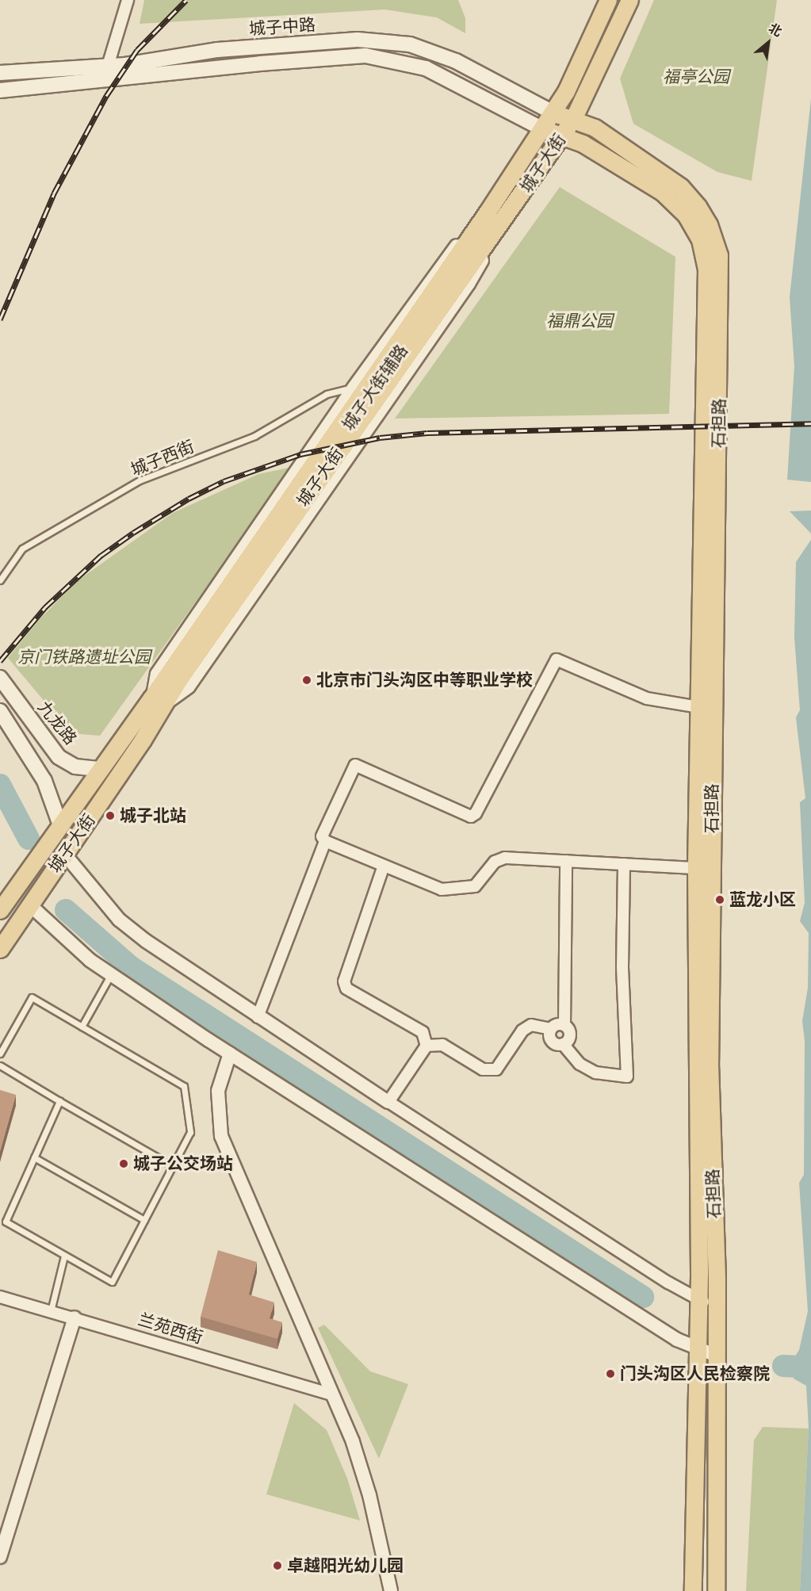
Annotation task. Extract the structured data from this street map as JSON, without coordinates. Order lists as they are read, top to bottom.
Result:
{
  "streets": {
    "main road": [
      "城子中路",
      "城子大街",
      "石担路",
      "九龙路"
    ],
    "street": ["城子大街辅路", "兰苑西街"],
    "lane": ["城子西街"]
  },
  "crossings": [
    ["城子中路", "城子大街"],
    ["城子中路", "石担路"],
    ["城子大街", "城子大街辅路"],
    ["城子大街", "石担路"],
    ["城子大街", "九龙路"],
    ["城子大街辅路", "城子西街"]
  ],
  "parks": ["福亭公园", "福鼎公园", "京门铁路遗址公园"],
  "places": [
    "北京市门头沟区中等职业学校",
    "城子北站",
    "蓝龙小区",
    "城子公交场站",
    "门头沟区人民检察院",
    "卓越阳光幼儿园"
  ],
  "north": "top right"
}
